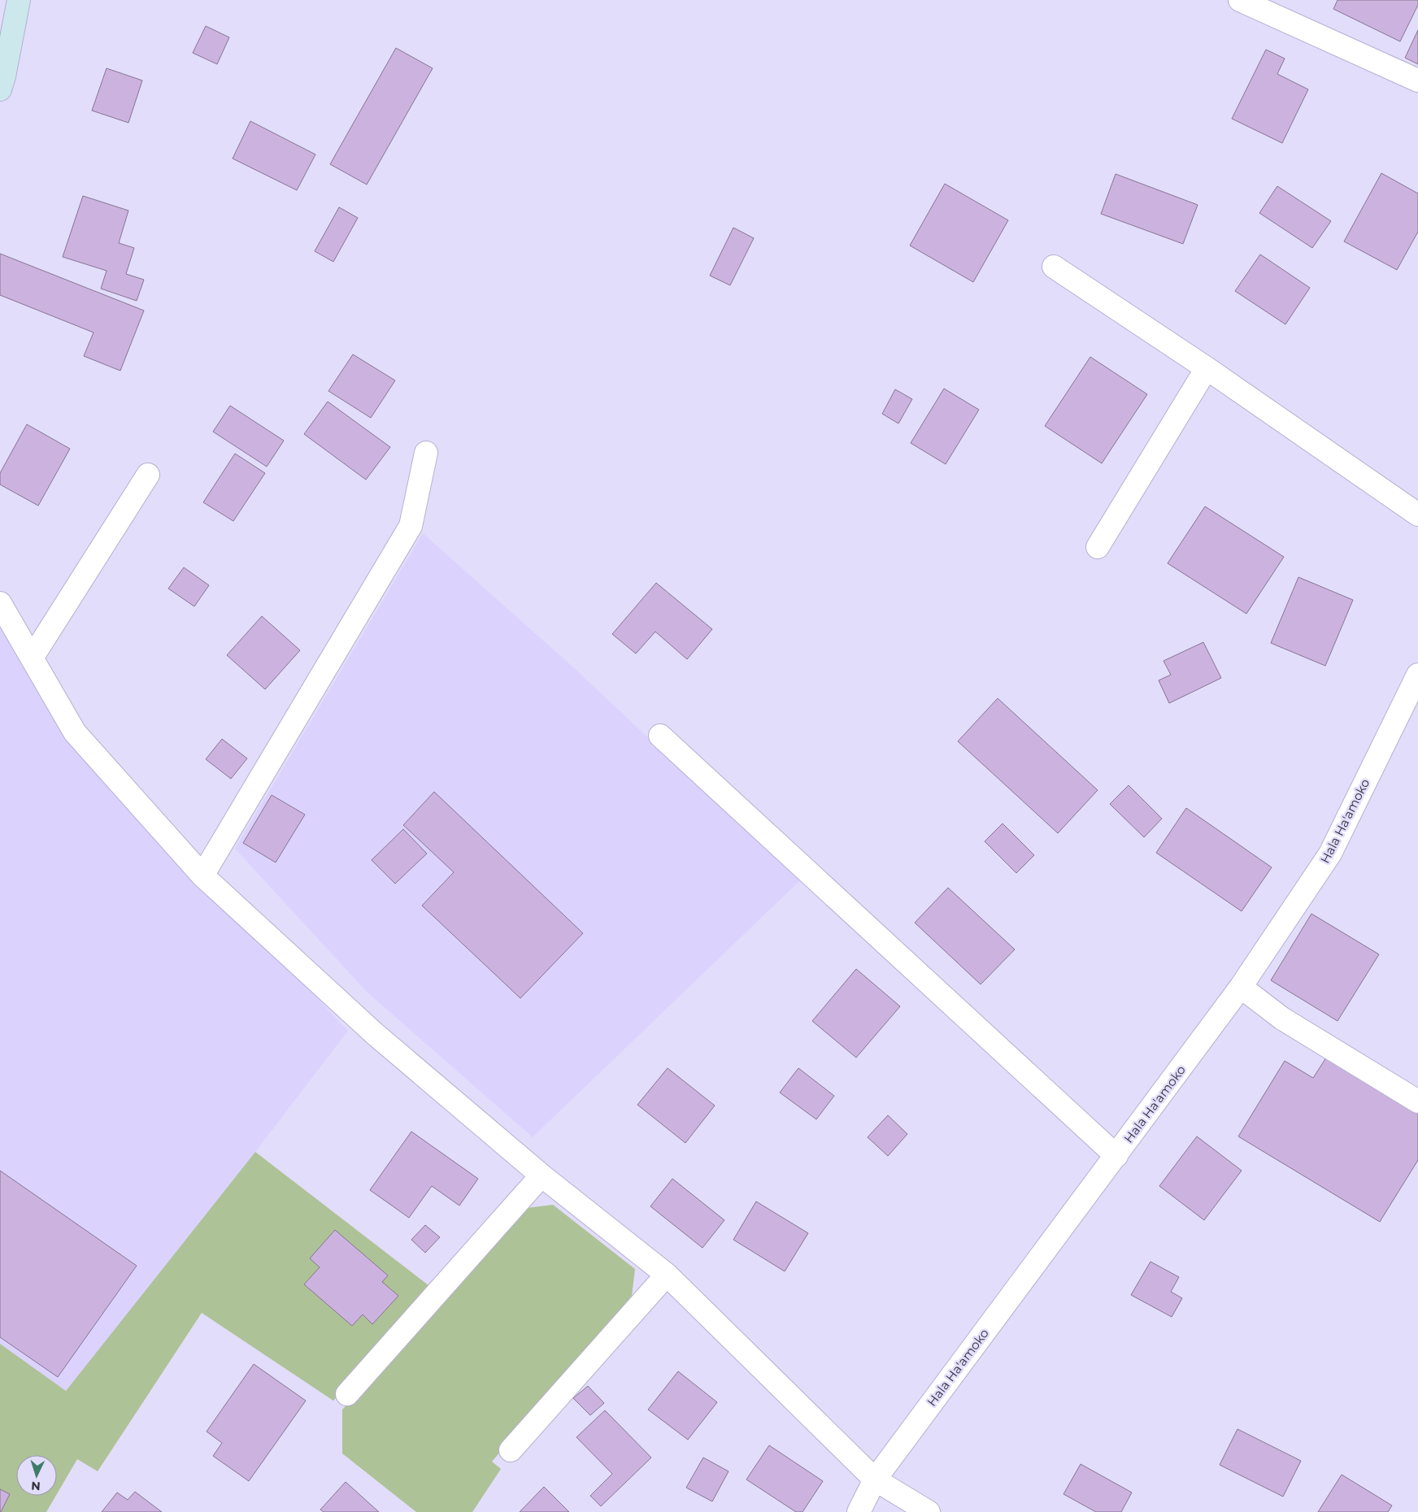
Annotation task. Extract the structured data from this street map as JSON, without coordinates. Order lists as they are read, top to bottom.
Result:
{
  "streets": {
    "street": ["Hala Ha'amoko"]
  },
  "north": "bottom"
}
